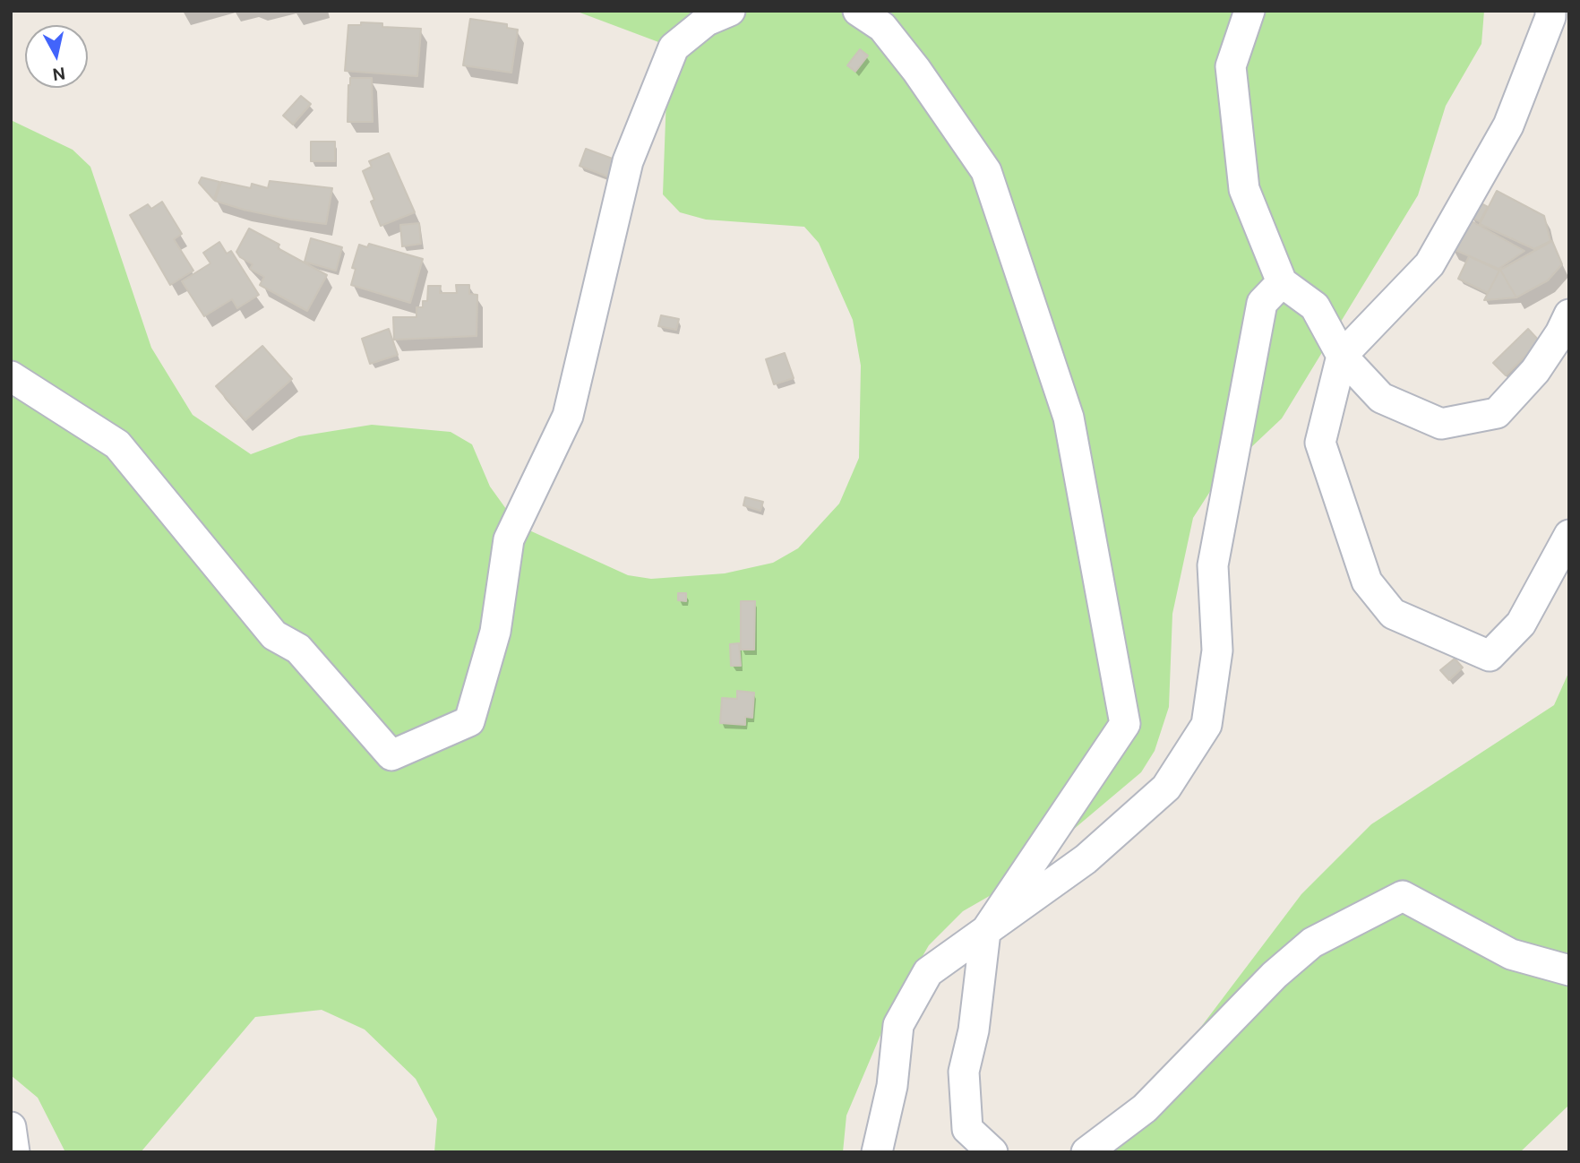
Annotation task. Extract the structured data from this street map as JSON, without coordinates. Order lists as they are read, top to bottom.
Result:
{
  "north": "bottom"
}
